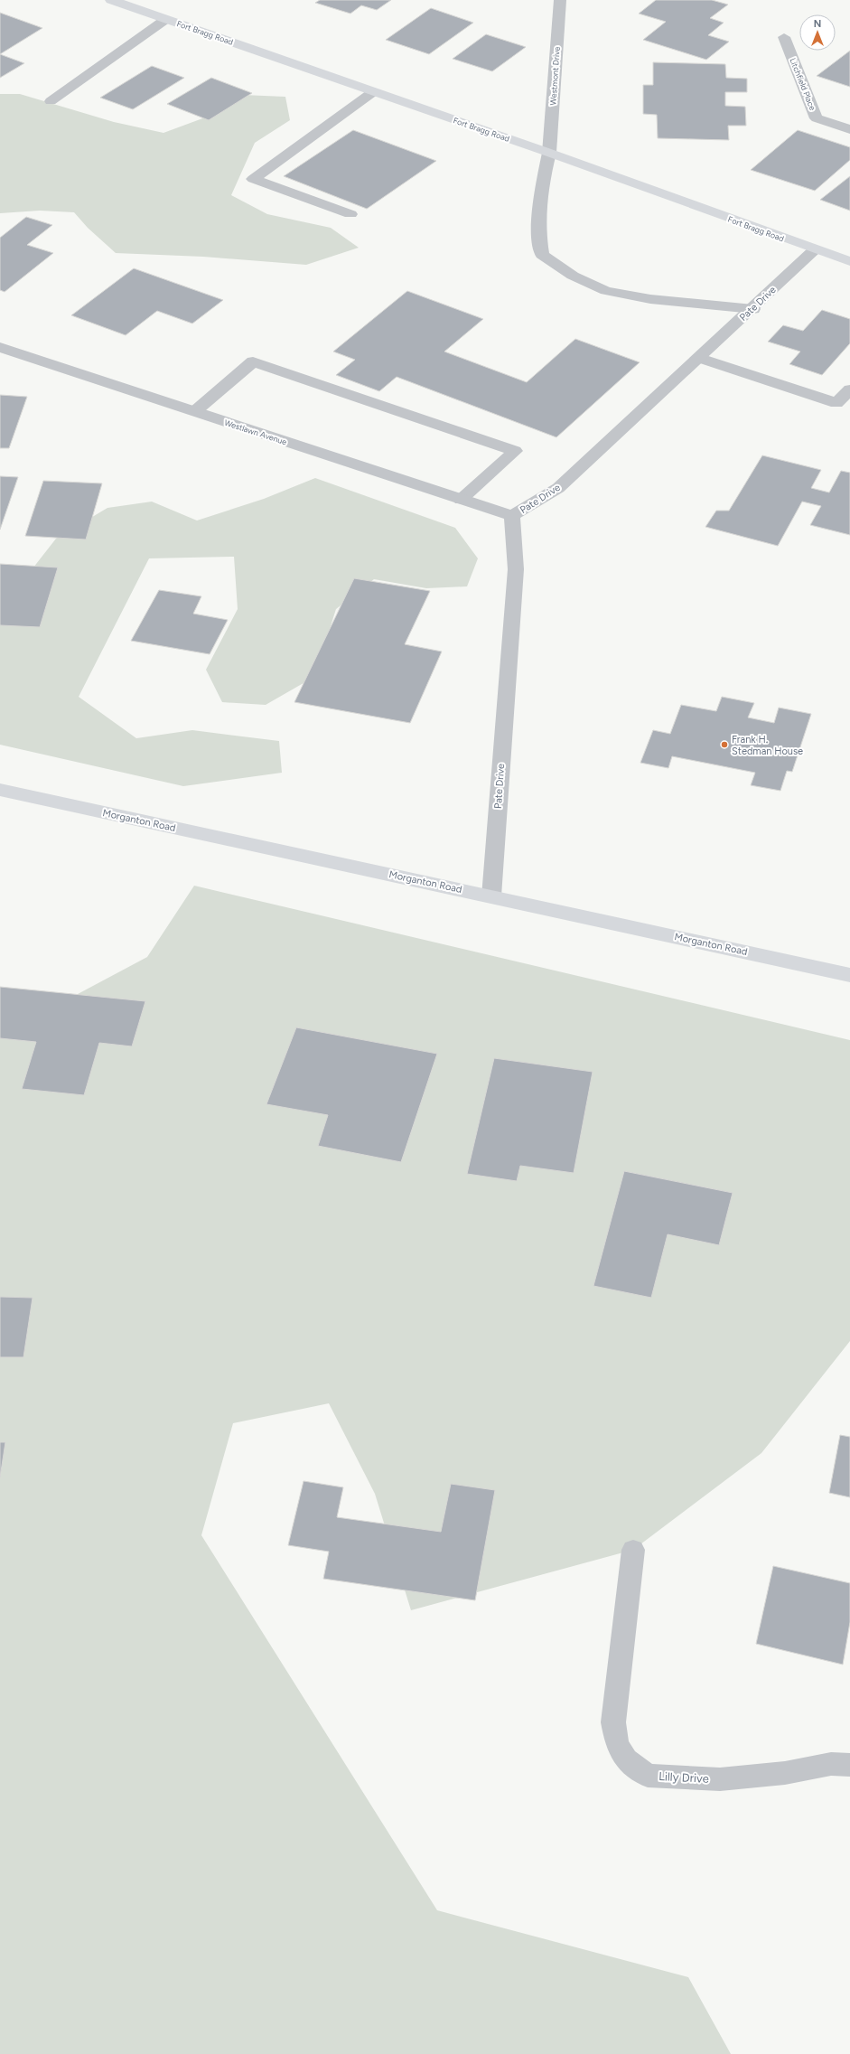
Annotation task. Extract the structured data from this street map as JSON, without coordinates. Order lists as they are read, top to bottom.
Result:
{
  "streets": {
    "main road": ["Fort Bragg Road", "Morganton Road"],
    "street": [
      "Westmont Drive",
      "Litchfield Place",
      "Pate Drive",
      "Westlawn Avenue",
      "Lilly Drive"
    ]
  },
  "crossings": [
    ["Fort Bragg Road", "Westmont Drive"],
    ["Fort Bragg Road", "Pate Drive"],
    ["Westmont Drive", "Pate Drive"],
    ["Pate Drive", "Westlawn Avenue"],
    ["Pate Drive", "Morganton Road"]
  ],
  "places": ["Frank H. Stedman House"],
  "north": "top"
}
